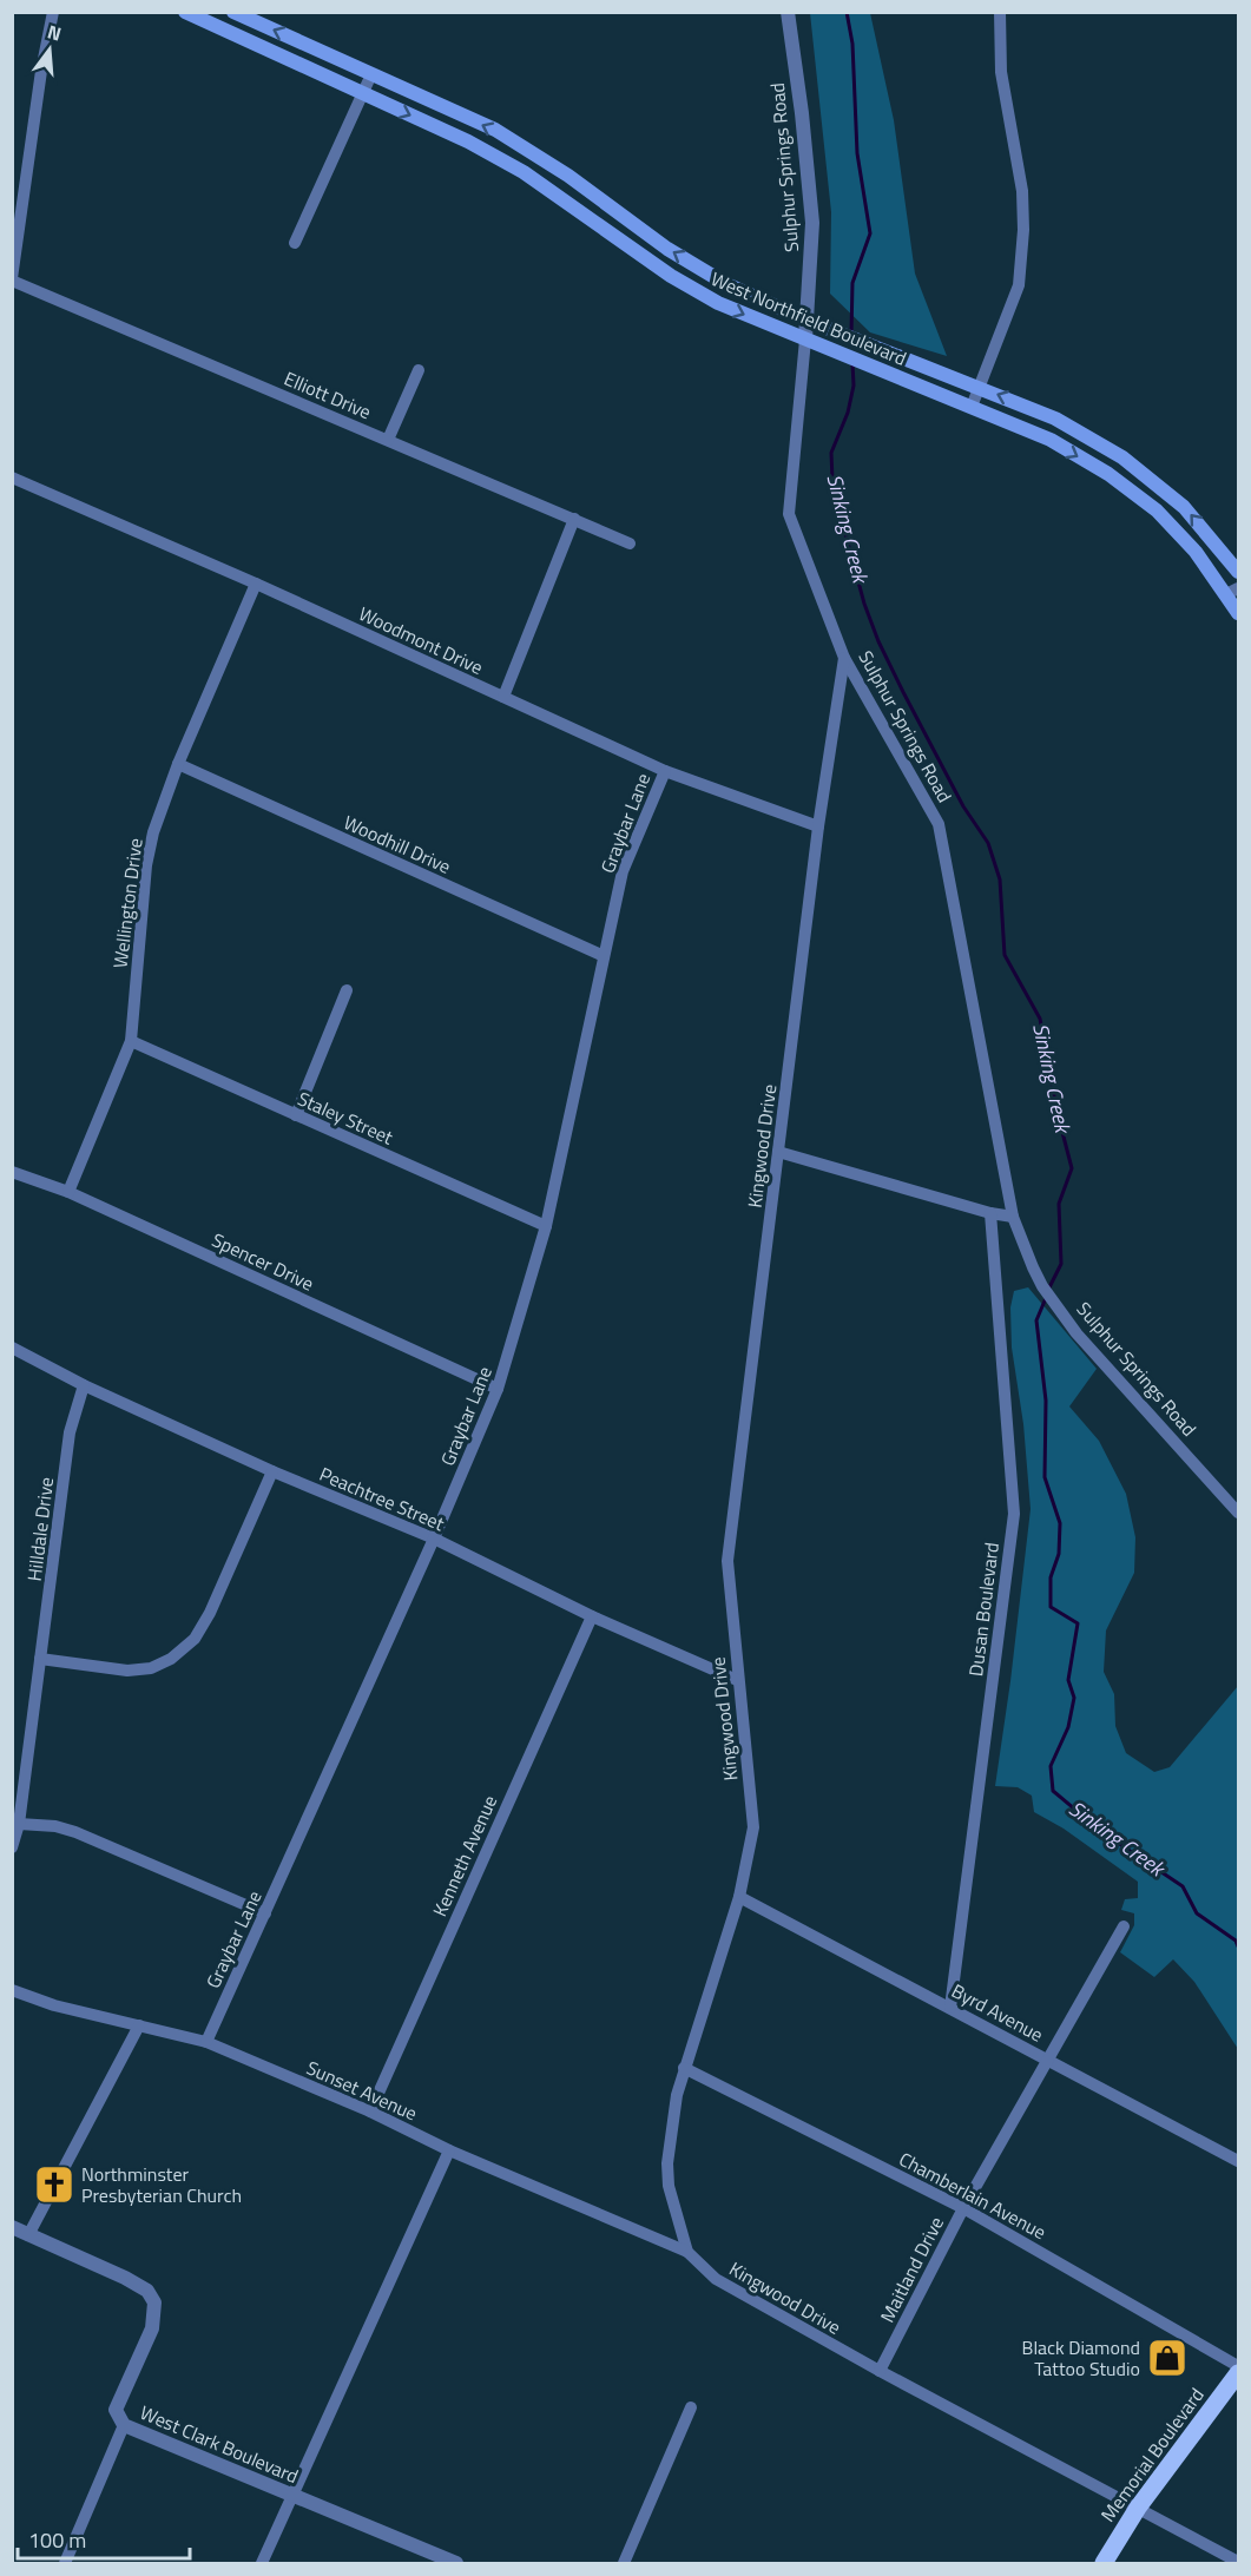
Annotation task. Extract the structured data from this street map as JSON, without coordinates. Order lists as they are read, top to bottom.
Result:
{
  "streets": {
    "main road": ["West Northfield Boulevard", "Memorial Boulevard"],
    "street": [
      "Sulphur Springs Road",
      "Elliott Drive",
      "Woodmont Drive",
      "Graybar Lane",
      "Woodhill Drive",
      "Wellington Drive",
      "Staley Street",
      "Kingwood Drive",
      "Spencer Drive",
      "Peachtree Street",
      "Hilldale Drive",
      "Dusan Boulevard",
      "Kenneth Avenue",
      "Byrd Avenue",
      "Sunset Avenue",
      "Chamberlain Avenue",
      "Maitland Drive",
      "West Clark Boulevard"
    ]
  },
  "crossings": [
    ["Sulphur Springs Road", "West Northfield Boulevard"],
    ["Sulphur Springs Road", "Kingwood Drive"],
    ["Woodmont Drive", "Graybar Lane"],
    ["Woodmont Drive", "Wellington Drive"],
    ["Woodmont Drive", "Kingwood Drive"],
    ["Graybar Lane", "Woodhill Drive"],
    ["Graybar Lane", "Staley Street"],
    ["Graybar Lane", "Spencer Drive"],
    ["Graybar Lane", "Peachtree Street"],
    ["Graybar Lane", "Sunset Avenue"],
    ["Woodhill Drive", "Wellington Drive"],
    ["Wellington Drive", "Staley Street"],
    ["Wellington Drive", "Spencer Drive"],
    ["Kingwood Drive", "Peachtree Street"],
    ["Kingwood Drive", "Byrd Avenue"],
    ["Kingwood Drive", "Sunset Avenue"],
    ["Kingwood Drive", "Chamberlain Avenue"],
    ["Kingwood Drive", "Maitland Drive"],
    ["Kingwood Drive", "Memorial Boulevard"],
    ["Peachtree Street", "Hilldale Drive"],
    ["Peachtree Street", "Kenneth Avenue"],
    ["Dusan Boulevard", "Byrd Avenue"],
    ["Kenneth Avenue", "Sunset Avenue"],
    ["Byrd Avenue", "Maitland Drive"],
    ["Chamberlain Avenue", "Maitland Drive"]
  ],
  "water": ["Sinking Creek"],
  "places": {
    "church": ["Northminster Presbyterian Church"],
    "shop": ["Black Diamond Tattoo Studio"]
  },
  "scale_bar": "100 m",
  "north": "top"
}
